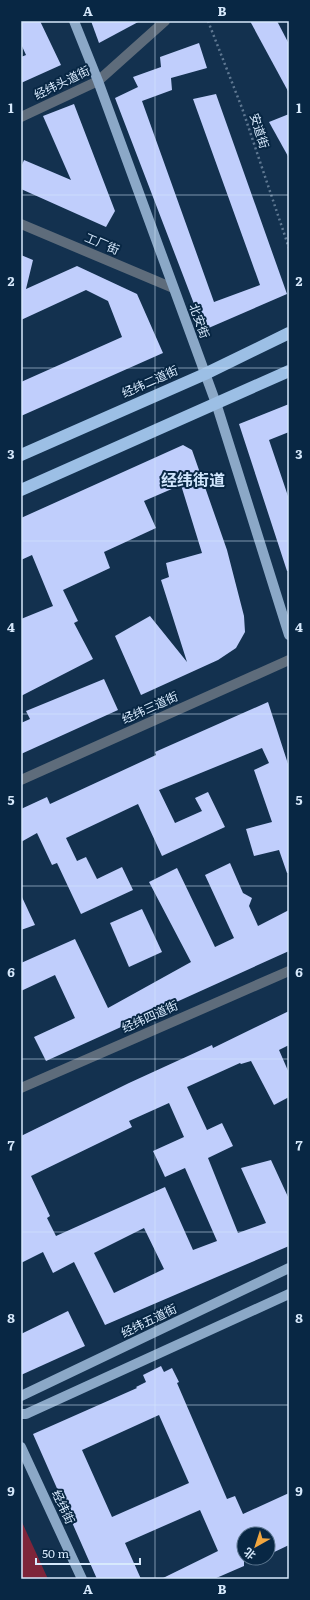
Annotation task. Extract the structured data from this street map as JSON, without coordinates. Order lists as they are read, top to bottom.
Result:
{
  "streets": {
    "highway": ["经纬二道街"],
    "main road": ["北安街", "经纬五道街", "经纬街"],
    "street": [
      "经纬头道街",
      "工厂街",
      "经纬三道街",
      "经纬四道街"
    ],
    "path": ["安道街"]
  },
  "crossings": [
    ["经纬头道街", "北安街"],
    ["工厂街", "北安街"],
    ["北安街", "经纬二道街"]
  ],
  "districts": ["经纬街道"],
  "scale_bar": "50 m",
  "north": "bottom left",
  "grid": {
    "columns": ["A", "B"],
    "rows": [
      "1",
      "2",
      "3",
      "4",
      "5",
      "6",
      "7",
      "8",
      "9"
    ]
  }
}
